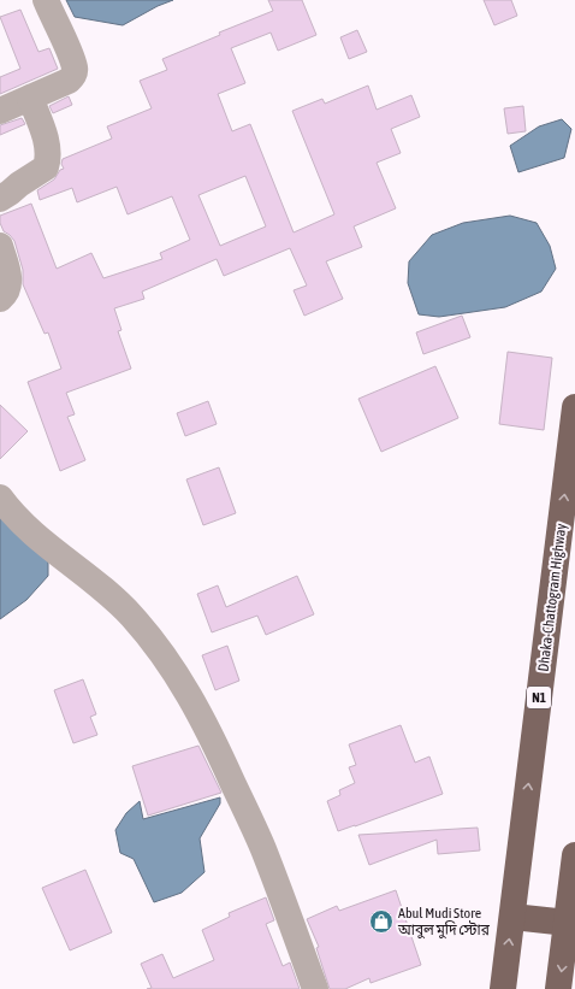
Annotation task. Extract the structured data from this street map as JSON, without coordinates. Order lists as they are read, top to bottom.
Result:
{
  "streets": {
    "highway": ["Dhaka-Chattogram Highway", "N1"]
  },
  "one_way": ["Dhaka-Chattogram Highway"],
  "places": {
    "shop": ["Abul Mudi Store আবুল মুদি স্টোর"]
  }
}
